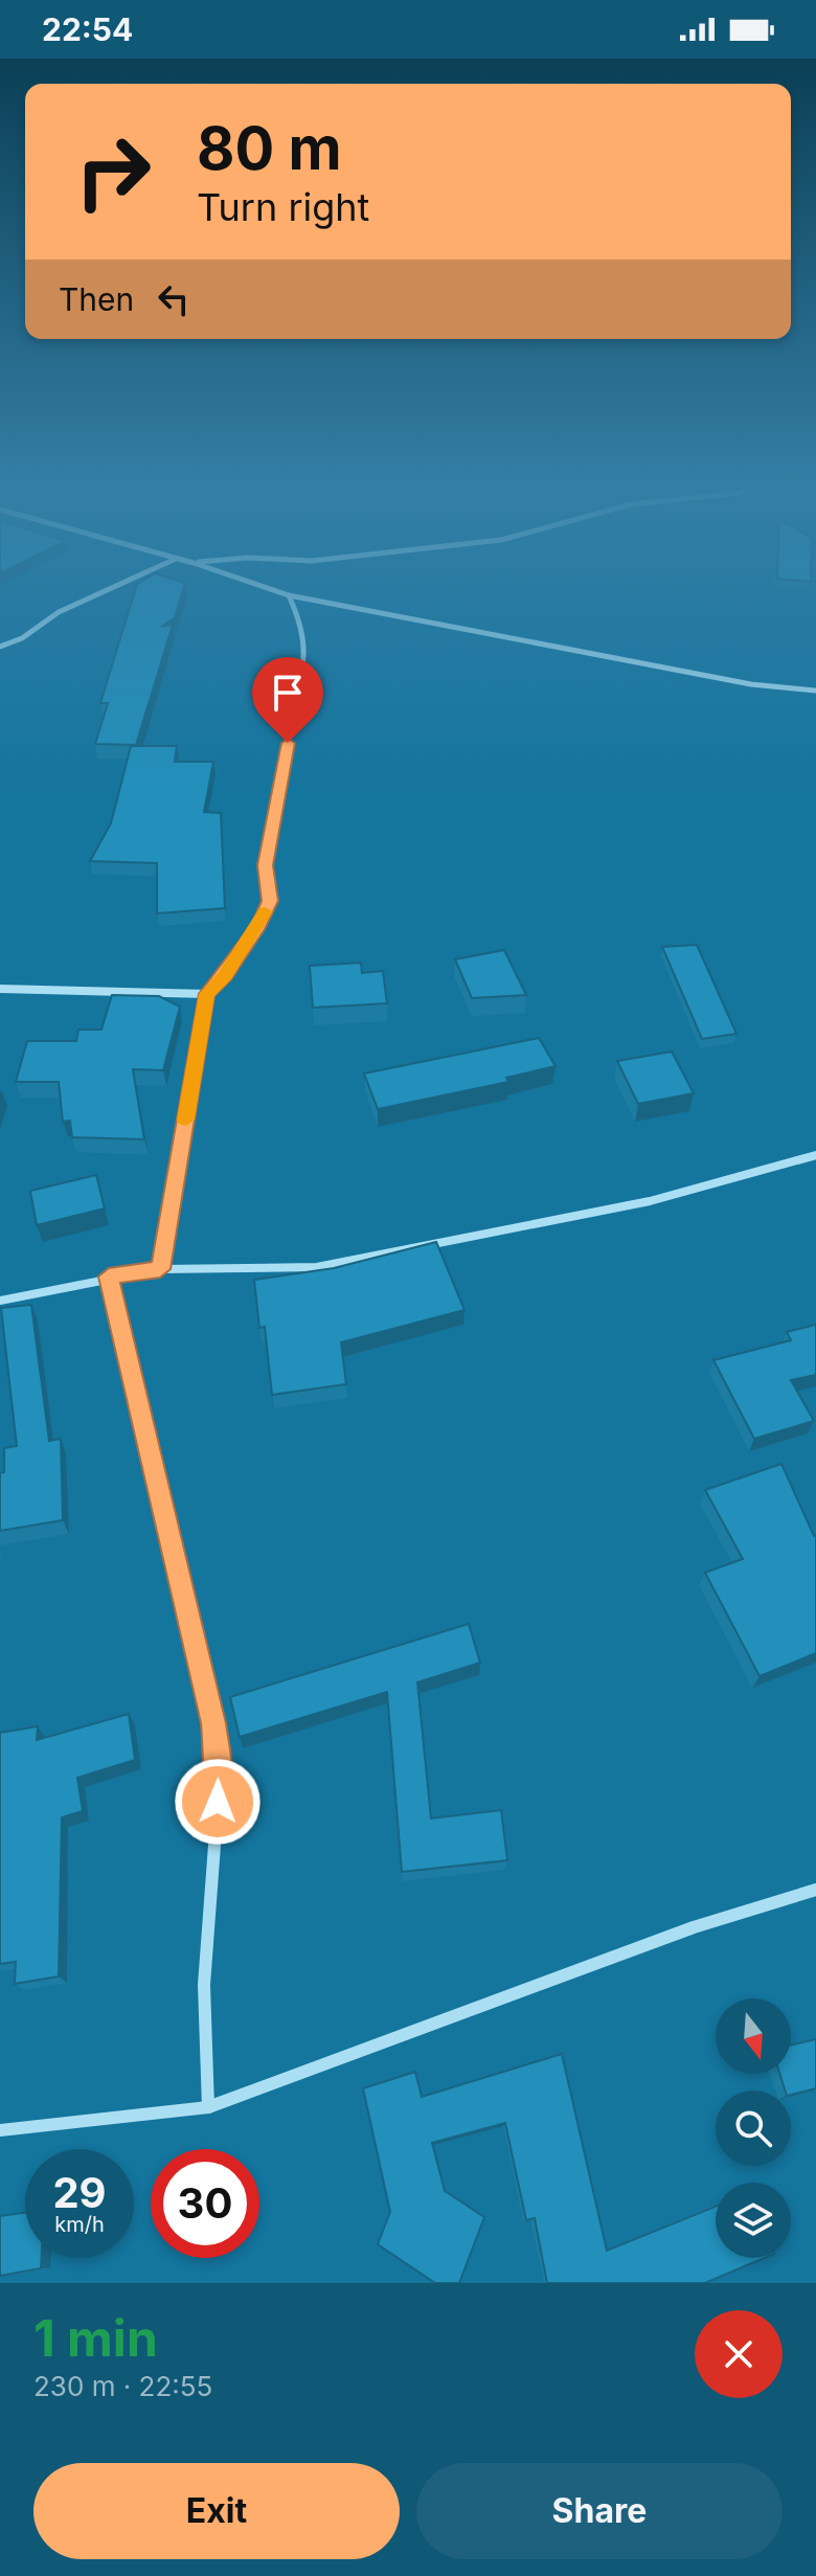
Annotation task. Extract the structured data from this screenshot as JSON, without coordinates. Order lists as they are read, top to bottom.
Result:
{
  "north": "bottom",
  "page": {
    "status": "22:54",
    "turn": ["80 m", "Turn right"],
    "then": "Then",
    "speed": "29 km/h",
    "limit": "30",
    "heading": ["1 min", "230 m · 22:55"],
    "buttons": ["Exit", "Share"]
  }
}
